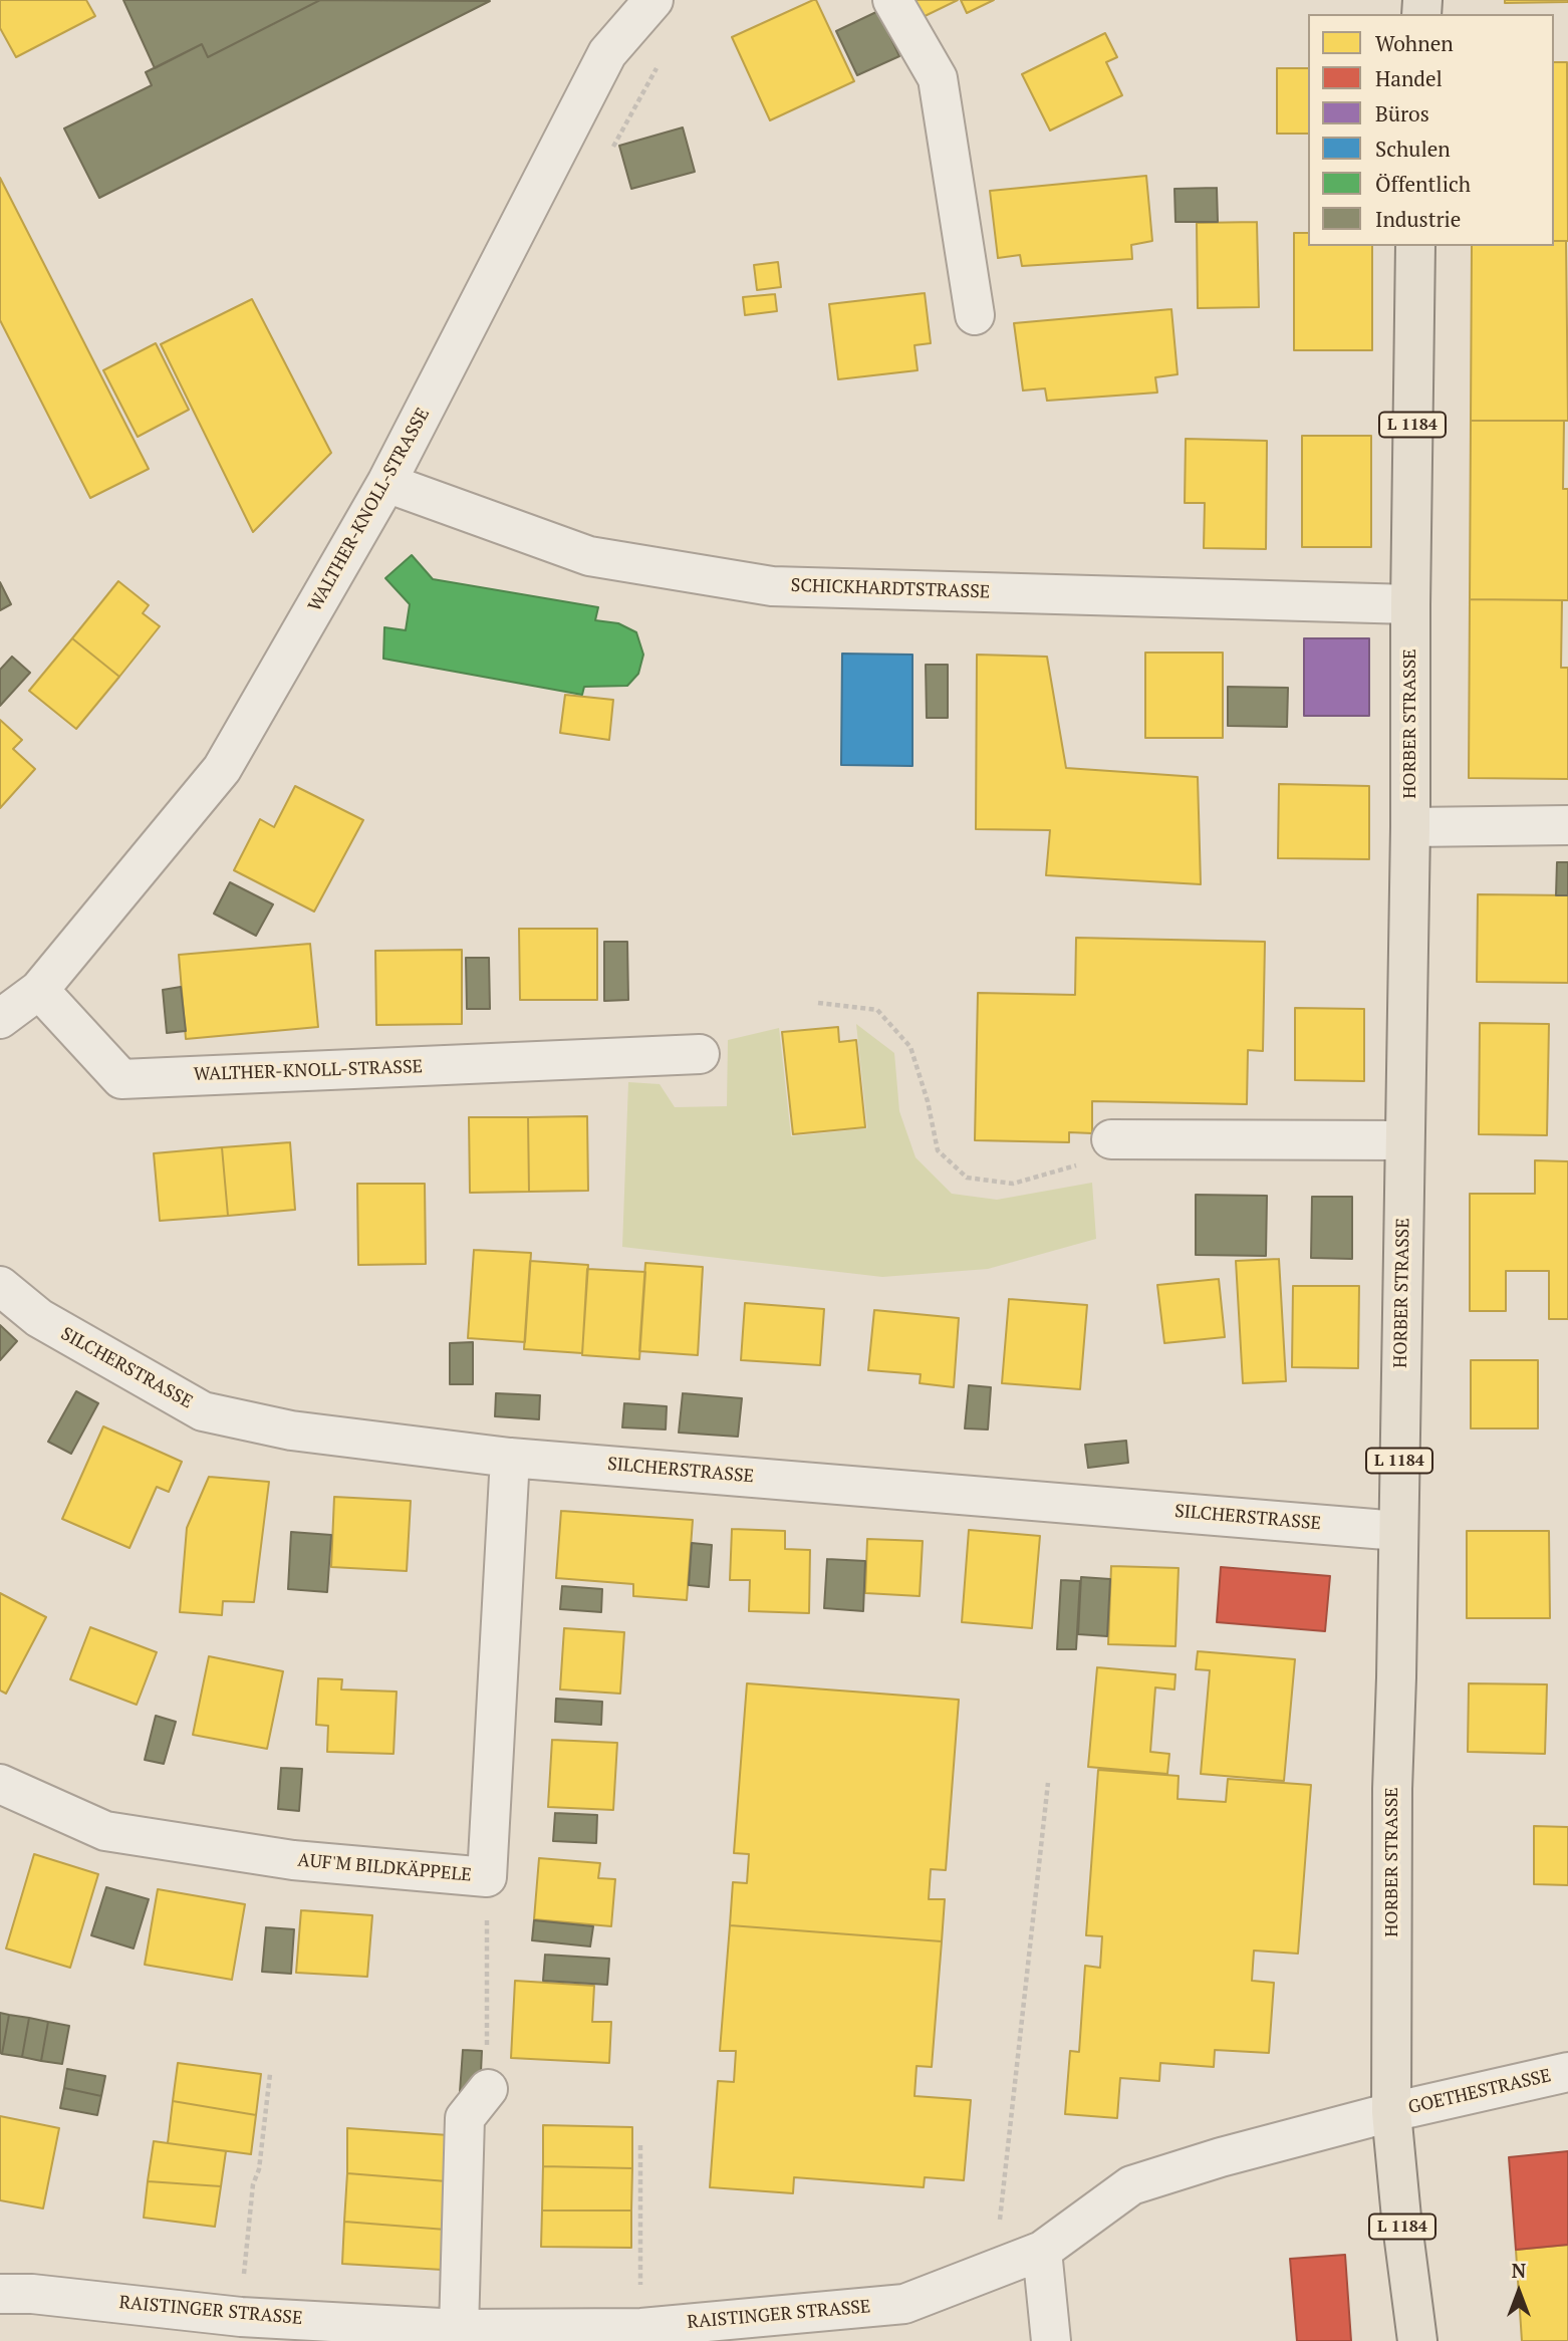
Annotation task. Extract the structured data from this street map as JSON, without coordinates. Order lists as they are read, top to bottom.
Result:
{
  "streets": {
    "main road": ["L 1184", "HORBER STRASSE"],
    "street": [
      "WALTHER-KNOLL-STRASSE",
      "SCHICKHARDTSTRASSE",
      "SILCHERSTRASSE",
      "AUF'M BILDKÄPPELE",
      "GOETHESTRASSE",
      "RAISTINGER STRASSE"
    ]
  },
  "crossings": [
    ["WALTHER-KNOLL-STRASSE", "SCHICKHARDTSTRASSE"],
    ["SCHICKHARDTSTRASSE", "HORBER STRASSE"],
    ["HORBER STRASSE", "SILCHERSTRASSE"],
    ["HORBER STRASSE", "GOETHESTRASSE"],
    ["HORBER STRASSE", "RAISTINGER STRASSE"],
    ["SILCHERSTRASSE", "AUF'M BILDKÄPPELE"],
    ["GOETHESTRASSE", "RAISTINGER STRASSE"]
  ],
  "legend": [
    "Wohnen",
    "Handel",
    "Büros",
    "Schulen",
    "Öffentlich",
    "Industrie"
  ],
  "north": "top"
}
